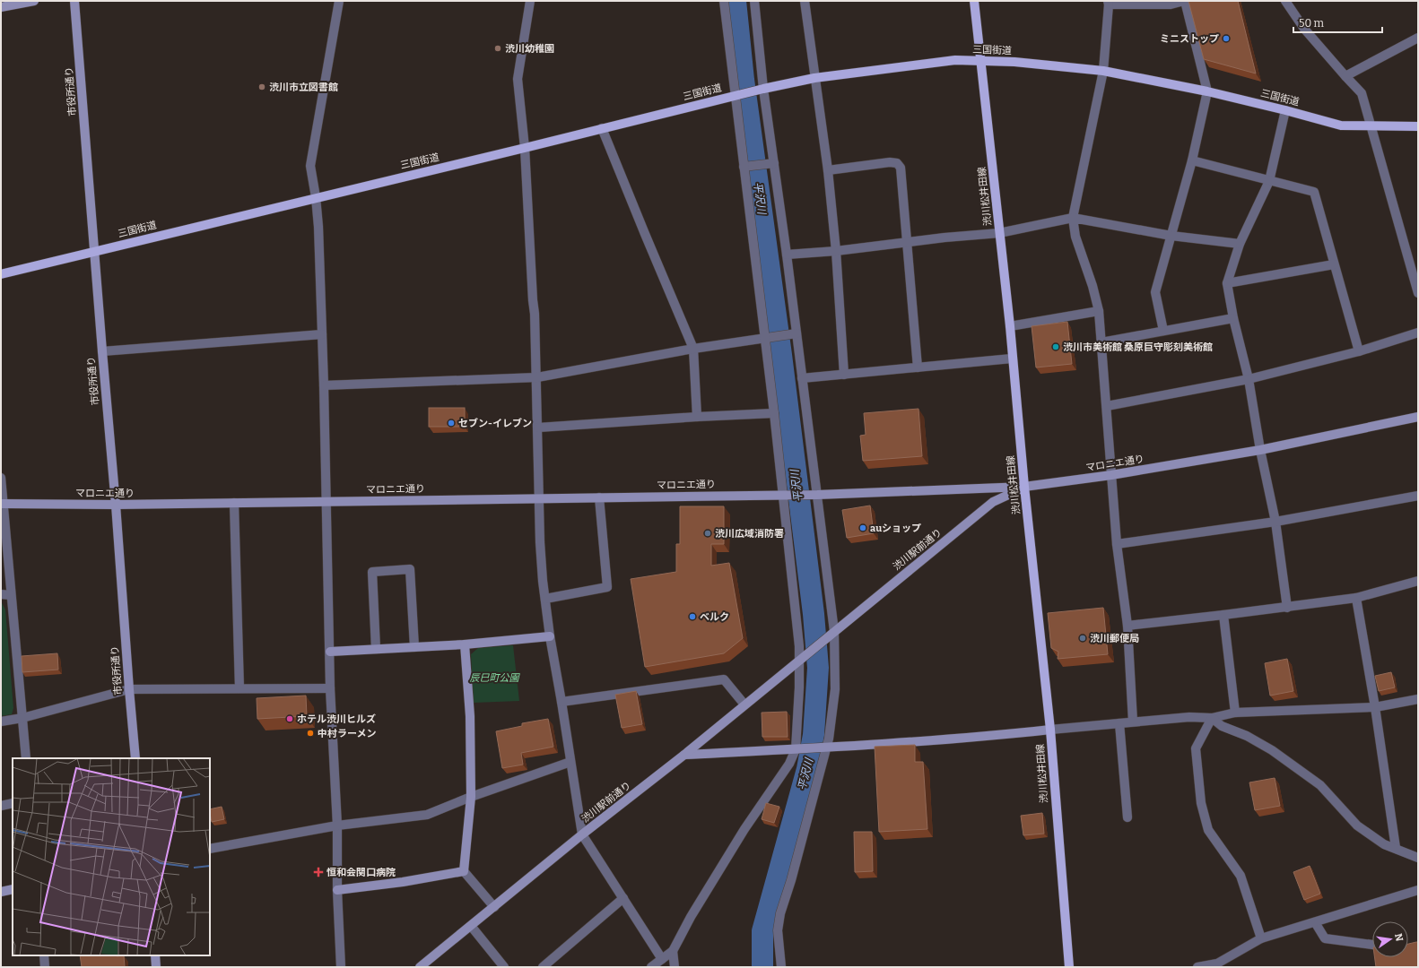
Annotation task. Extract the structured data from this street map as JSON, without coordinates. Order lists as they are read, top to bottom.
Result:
{
  "streets": {
    "main road": ["三国街道", "渋川松井田線"],
    "street": ["市役所通り", "マロニエ通り", "渋川駅前通り"]
  },
  "crossings": [
    ["三国街道", "市役所通り"],
    ["三国街道", "渋川松井田線"],
    ["市役所通り", "マロニエ通り"],
    ["渋川松井田線", "マロニエ通り"],
    ["渋川松井田線", "渋川駅前通り"],
    ["マロニエ通り", "渋川駅前通り"]
  ],
  "water": ["平沢川"],
  "parks": ["辰巳町公園"],
  "places": {
    "other": [
      "ミニストップ",
      "渋川幼稚園",
      "渋川市立図書館",
      "渋川市美術館 桑原巨守彫刻美術館",
      "セブン-イレブン",
      "auショップ",
      "渋川広域消防署",
      "ベルク",
      "渋川郵便局",
      "ホテル渋川ヒルズ",
      "中村ラーメン"
    ],
    "health": ["恒和会関口病院"]
  },
  "scale_bar": "50 m",
  "north": "right"
}
